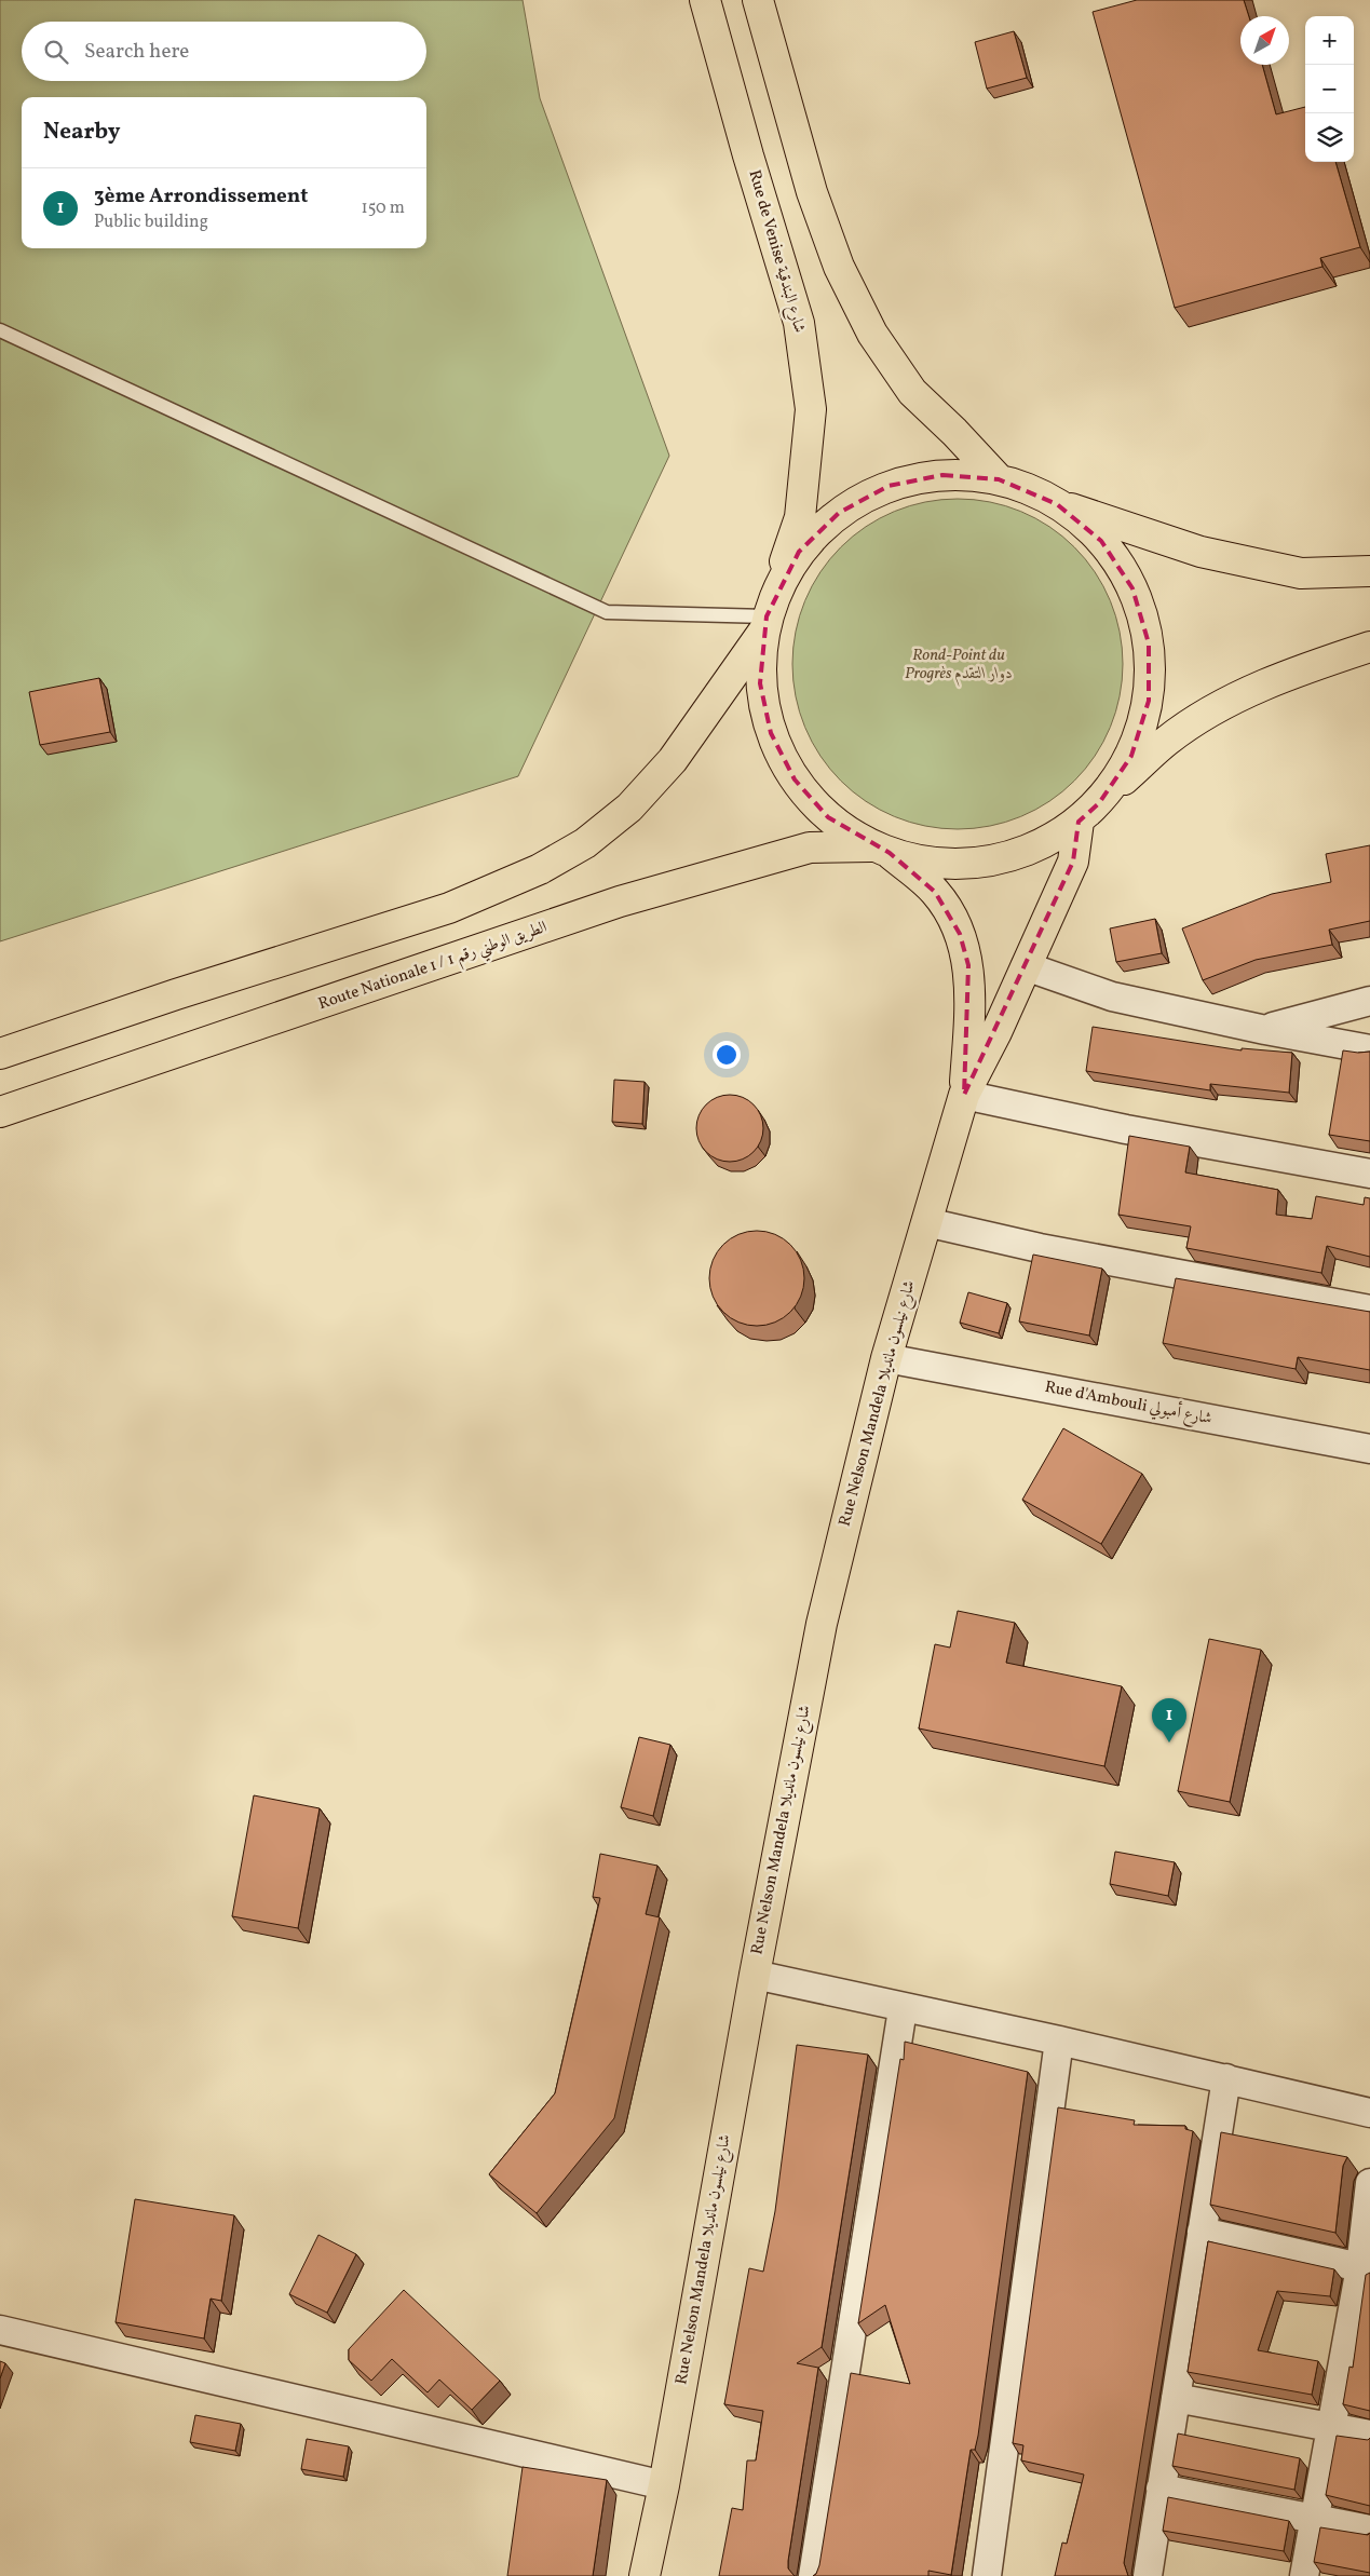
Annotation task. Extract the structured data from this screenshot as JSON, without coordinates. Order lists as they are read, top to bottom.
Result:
{
  "streets": {
    "main road": ["Rue de Venise شارع البندقية", "Route Nationale 1 / الطريق الوطني رقم 1", "Rue Nelson Mandela شارع نيلسون مانديلا"],
    "street": ["Rue d'Ambouli شارع أمبولي"]
  },
  "crossings": [
    ["Route Nationale 1 / الطريق الوطني رقم 1", "Rue Nelson Mandela شارع نيلسون مانديلا"],
    ["Rue Nelson Mandela شارع نيلسون مانديلا", "Rue d'Ambouli شارع أمبولي"]
  ],
  "parks": ["Rond-Point du Progrès دوار التقدم"],
  "north": "top right",
  "page": {
    "map_buttons": ["+", "−"],
    "search": "Search here",
    "heading": "Nearby",
    "list": [
      {
        "mark": "1",
        "name": "3ème Arrondissement",
        "note": "Public building",
        "value": "150 m"
      }
    ],
    "pins": "1"
  }
}
